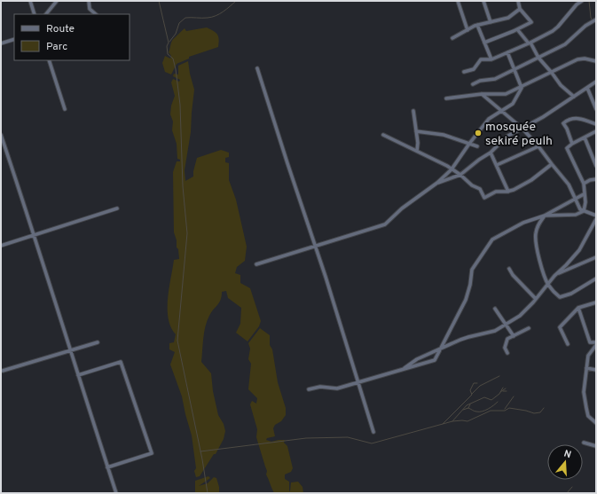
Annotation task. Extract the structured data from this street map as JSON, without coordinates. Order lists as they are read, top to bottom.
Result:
{
  "places": ["mosquée sekiré peulh"],
  "legend": ["Route", "Parc"],
  "north": "top"
}
